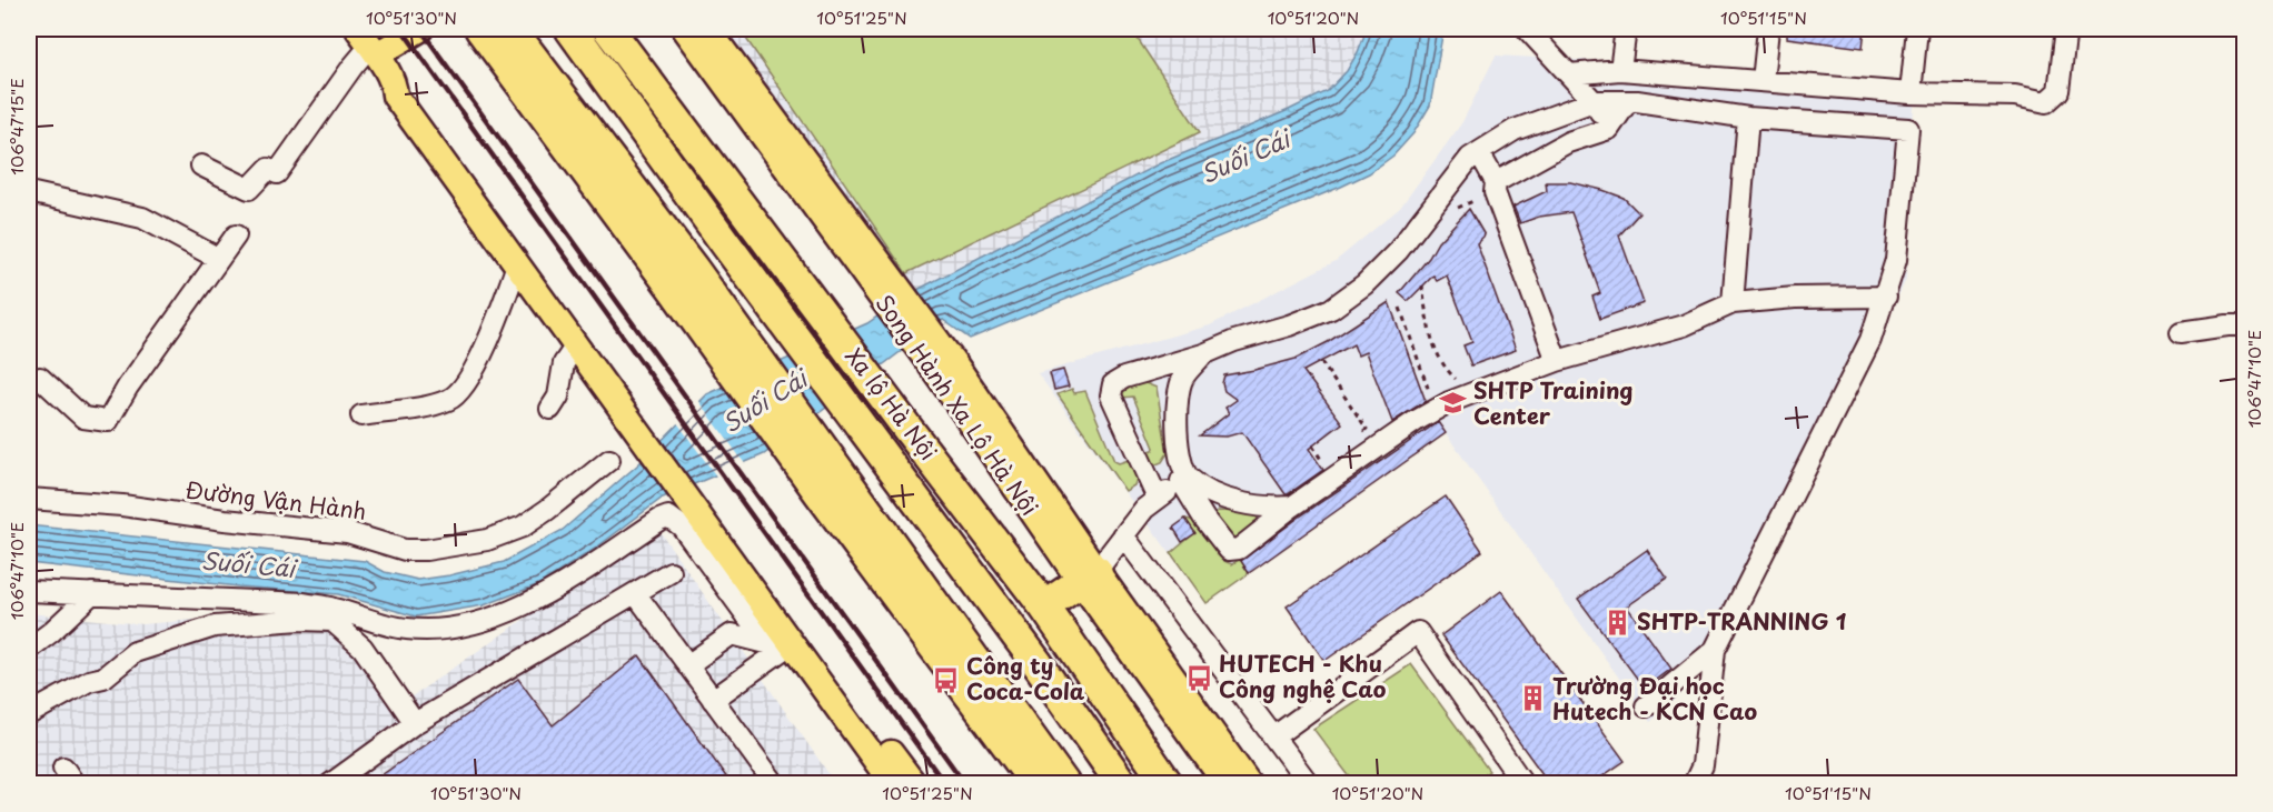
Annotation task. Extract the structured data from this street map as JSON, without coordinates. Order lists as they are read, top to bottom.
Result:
{
  "streets": {
    "highway": ["Xa lộ Hà Nội"],
    "main road": ["Song Hành Xa Lộ Hà Nội"],
    "street": ["Đường Vận Hành"]
  },
  "water": ["Suối Cái"],
  "places": {
    "school or university": ["SHTP Training Center"],
    "building": ["SHTP-TRANNING 1", "Trường Đại học Hutech - KCN Cao"],
    "bus stop": ["HUTECH - Khu Công nghệ Cao", "Công ty Coca-Cola"]
  },
  "coordinates": [
    "10°51'30\"N",
    "10°51'25\"N",
    "10°51'20\"N",
    "10°51'15\"N",
    "106°47'15\"E",
    "106°47'10\"E"
  ]
}
